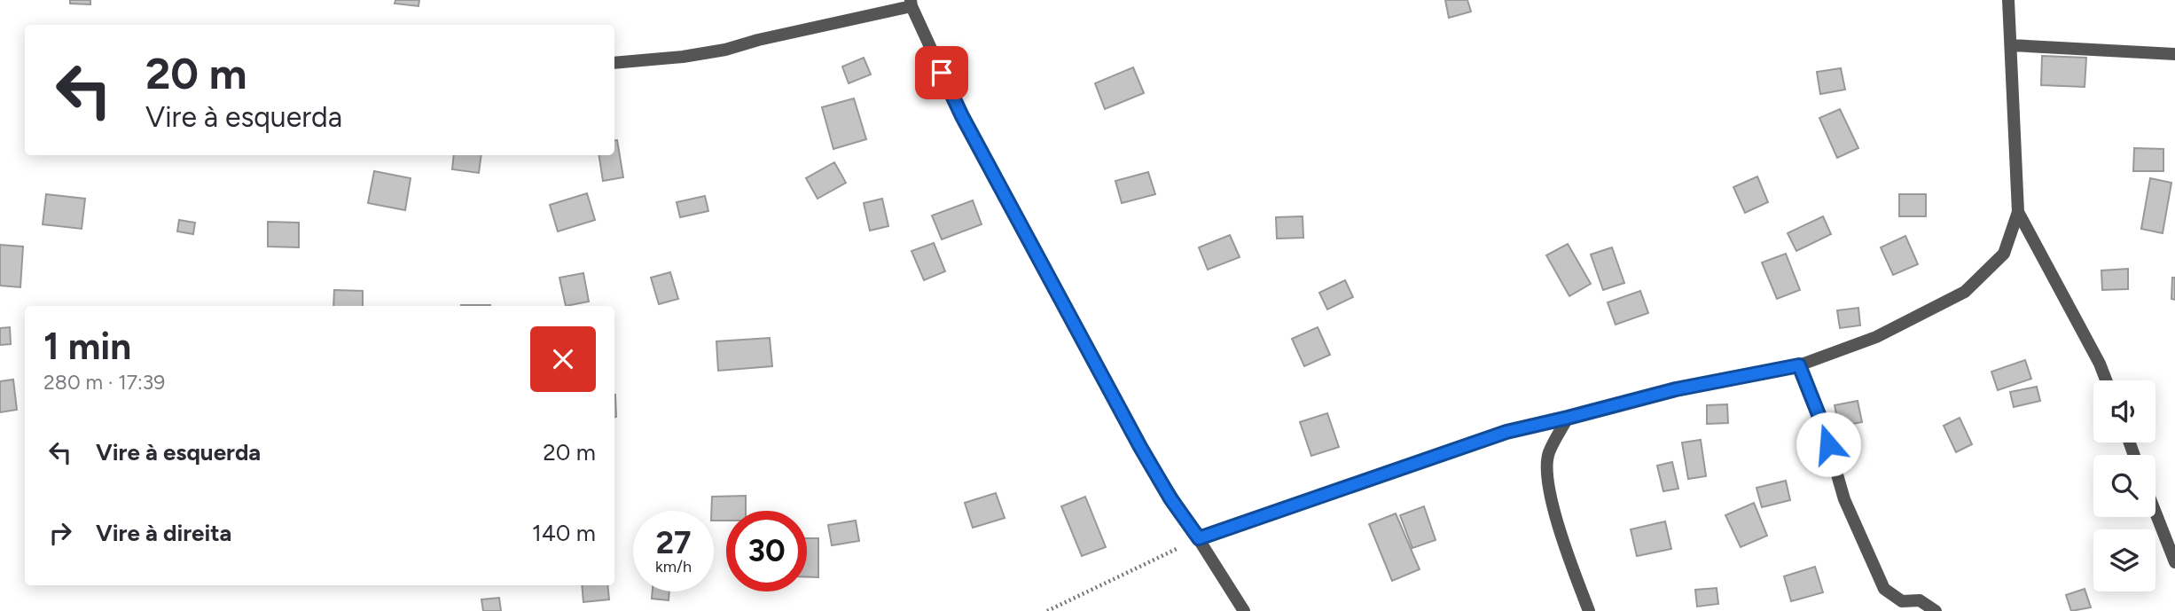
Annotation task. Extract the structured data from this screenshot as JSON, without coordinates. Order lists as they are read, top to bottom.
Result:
{
  "page": {
    "turn": ["20 m", "Vire à esquerda"],
    "heading": ["1 min", "280 m · 17:39"],
    "list": [
      {
        "name": "Vire à esquerda",
        "value": "20 m"
      },
      {
        "name": "Vire à direita",
        "value": "140 m"
      }
    ],
    "speed": "27 km/h",
    "limit": "30"
  }
}
